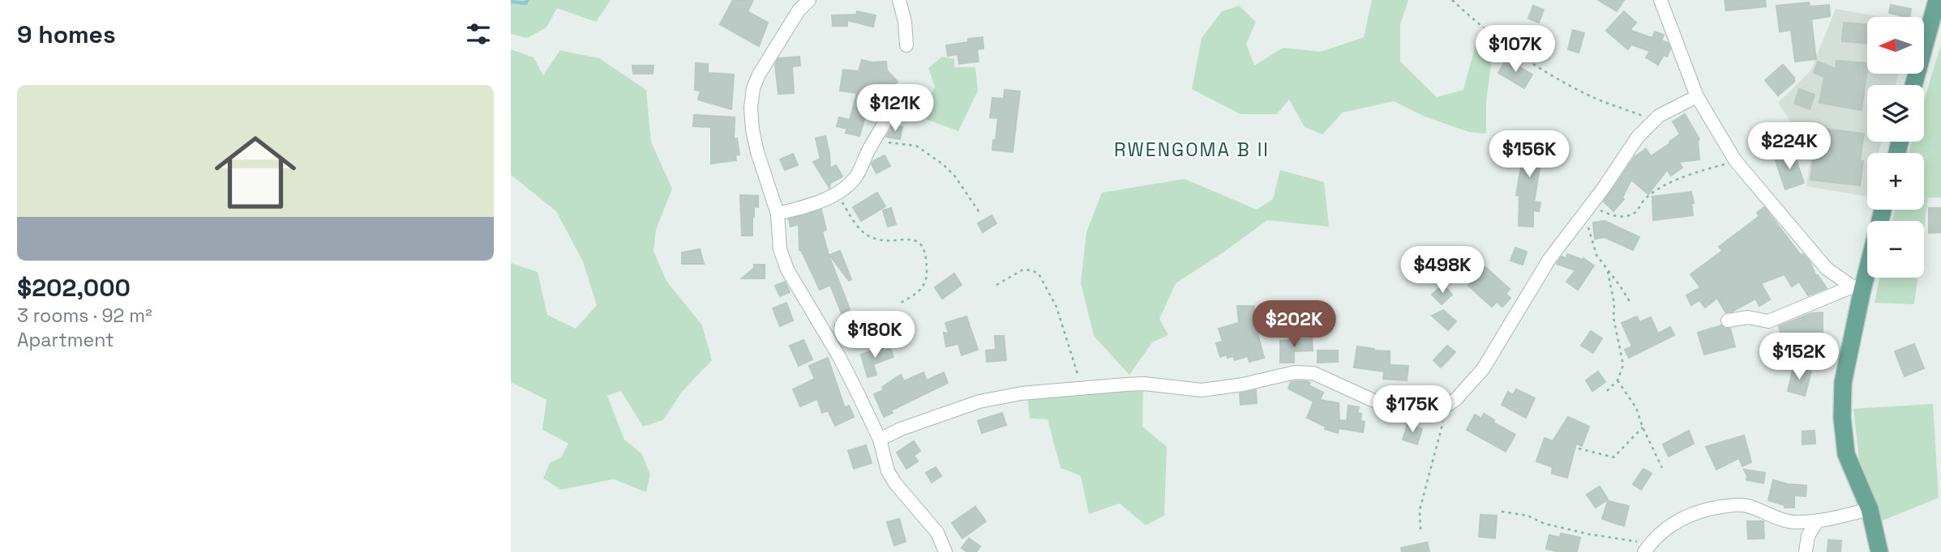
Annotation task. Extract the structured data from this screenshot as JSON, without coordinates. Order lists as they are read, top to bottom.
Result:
{
  "districts": ["RWENGOMA B II"],
  "north": "left",
  "page": {
    "heading": "9 homes",
    "map_buttons": ["+", "−"],
    "price": [
      "$107K",
      "$121K",
      "$224K",
      "$156K",
      "$498K",
      "$202K",
      "$180K",
      "$152K",
      "$175K"
    ],
    "list": [
      {
        "name": "$202,000",
        "note": "3 rooms · 92 m² · Apartment"
      }
    ]
  }
}
